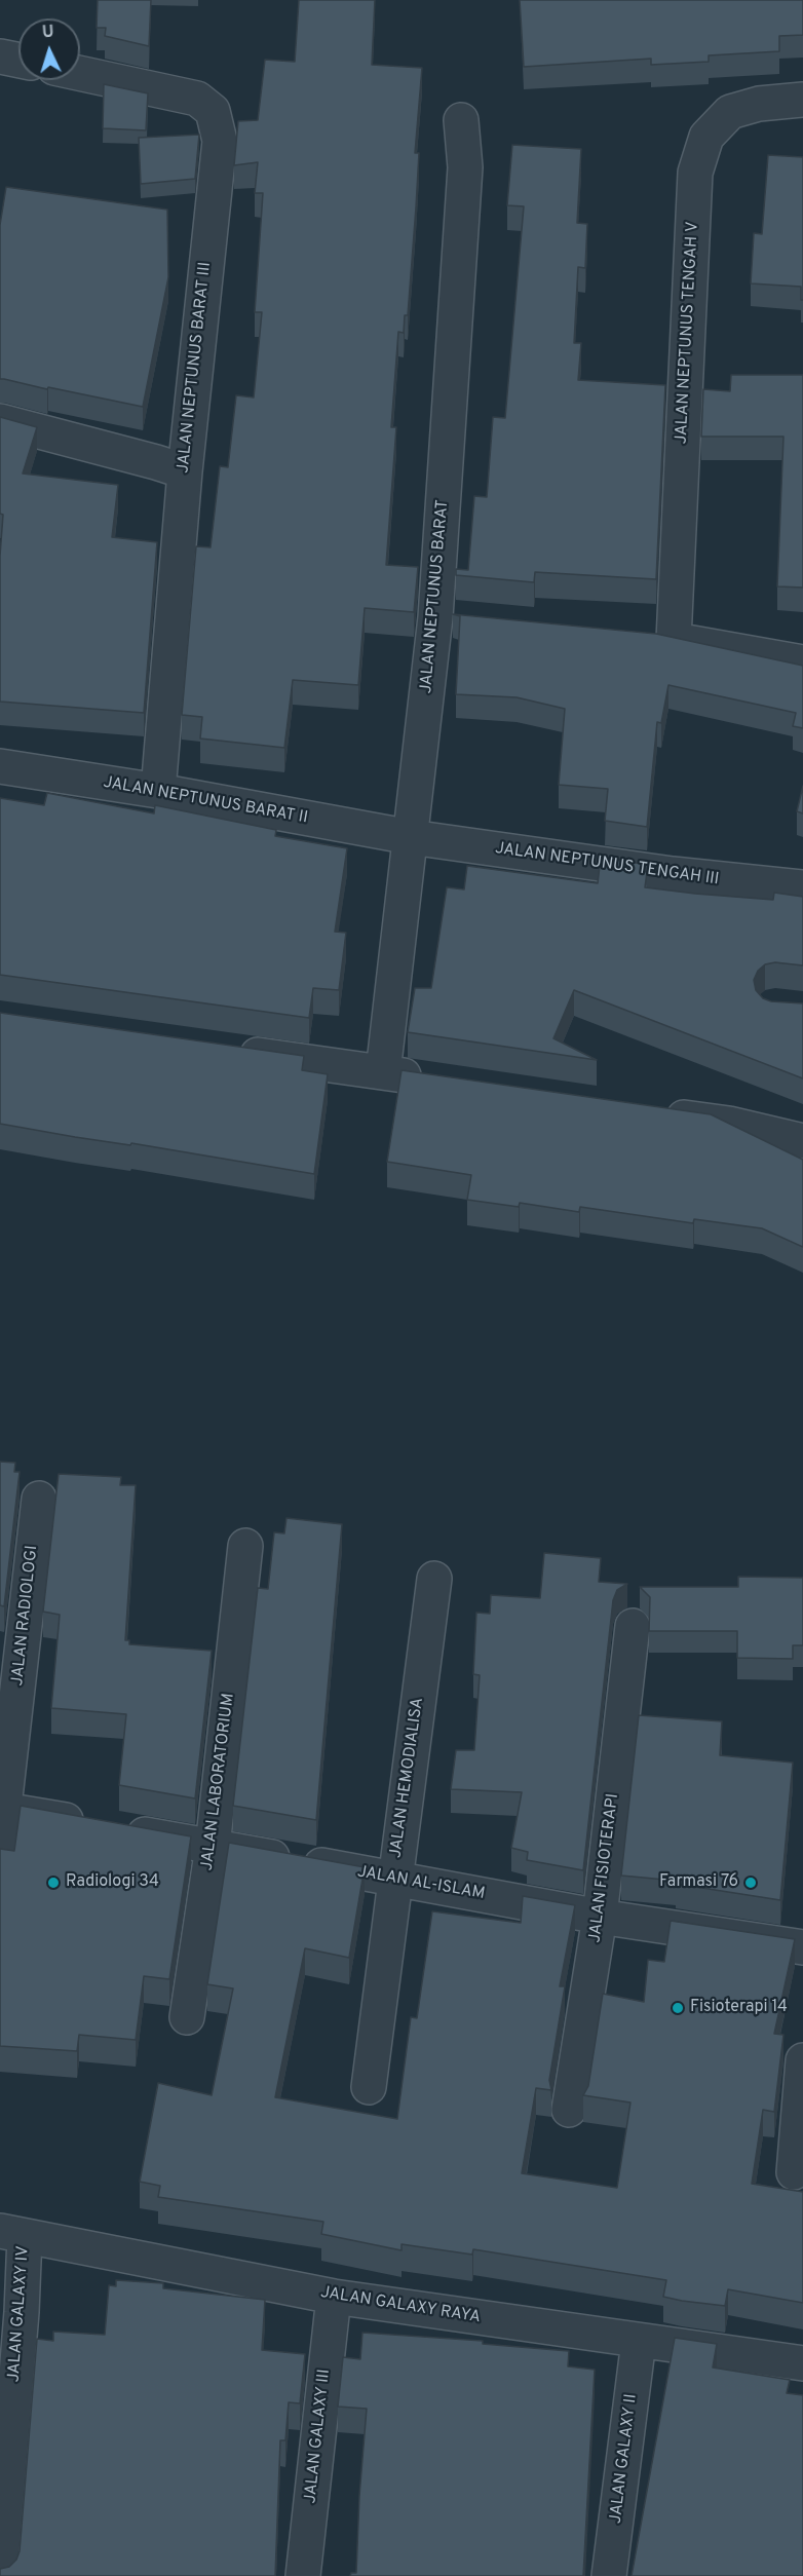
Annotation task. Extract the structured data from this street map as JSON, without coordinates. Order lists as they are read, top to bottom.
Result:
{
  "streets": {
    "street": [
      "JALAN NEPTUNUS TENGAH V",
      "JALAN NEPTUNUS BARAT III",
      "JALAN NEPTUNUS BARAT",
      "JALAN NEPTUNUS BARAT II",
      "JALAN NEPTUNUS TENGAH III",
      "JALAN RADIOLOGI",
      "JALAN HEMODIALISA",
      "JALAN LABORATORIUM",
      "JALAN FISIOTERAPI",
      "JALAN AL-ISLAM",
      "JALAN GALAXY RAYA",
      "JALAN GALAXY IV",
      "JALAN GALAXY III",
      "JALAN GALAXY II"
    ]
  },
  "crossings": [
    ["JALAN NEPTUNUS BARAT III", "JALAN NEPTUNUS BARAT II"],
    ["JALAN NEPTUNUS BARAT", "JALAN NEPTUNUS BARAT II"],
    ["JALAN NEPTUNUS BARAT", "JALAN NEPTUNUS TENGAH III"],
    ["JALAN NEPTUNUS BARAT II", "JALAN NEPTUNUS TENGAH III"],
    ["JALAN RADIOLOGI", "JALAN AL-ISLAM"],
    ["JALAN HEMODIALISA", "JALAN AL-ISLAM"],
    ["JALAN LABORATORIUM", "JALAN AL-ISLAM"],
    ["JALAN FISIOTERAPI", "JALAN AL-ISLAM"],
    ["JALAN GALAXY RAYA", "JALAN GALAXY IV"],
    ["JALAN GALAXY RAYA", "JALAN GALAXY III"],
    ["JALAN GALAXY RAYA", "JALAN GALAXY II"]
  ],
  "places": ["Radiologi 34", "Farmasi 76", "Fisioterapi 14"],
  "north": "top"
}
